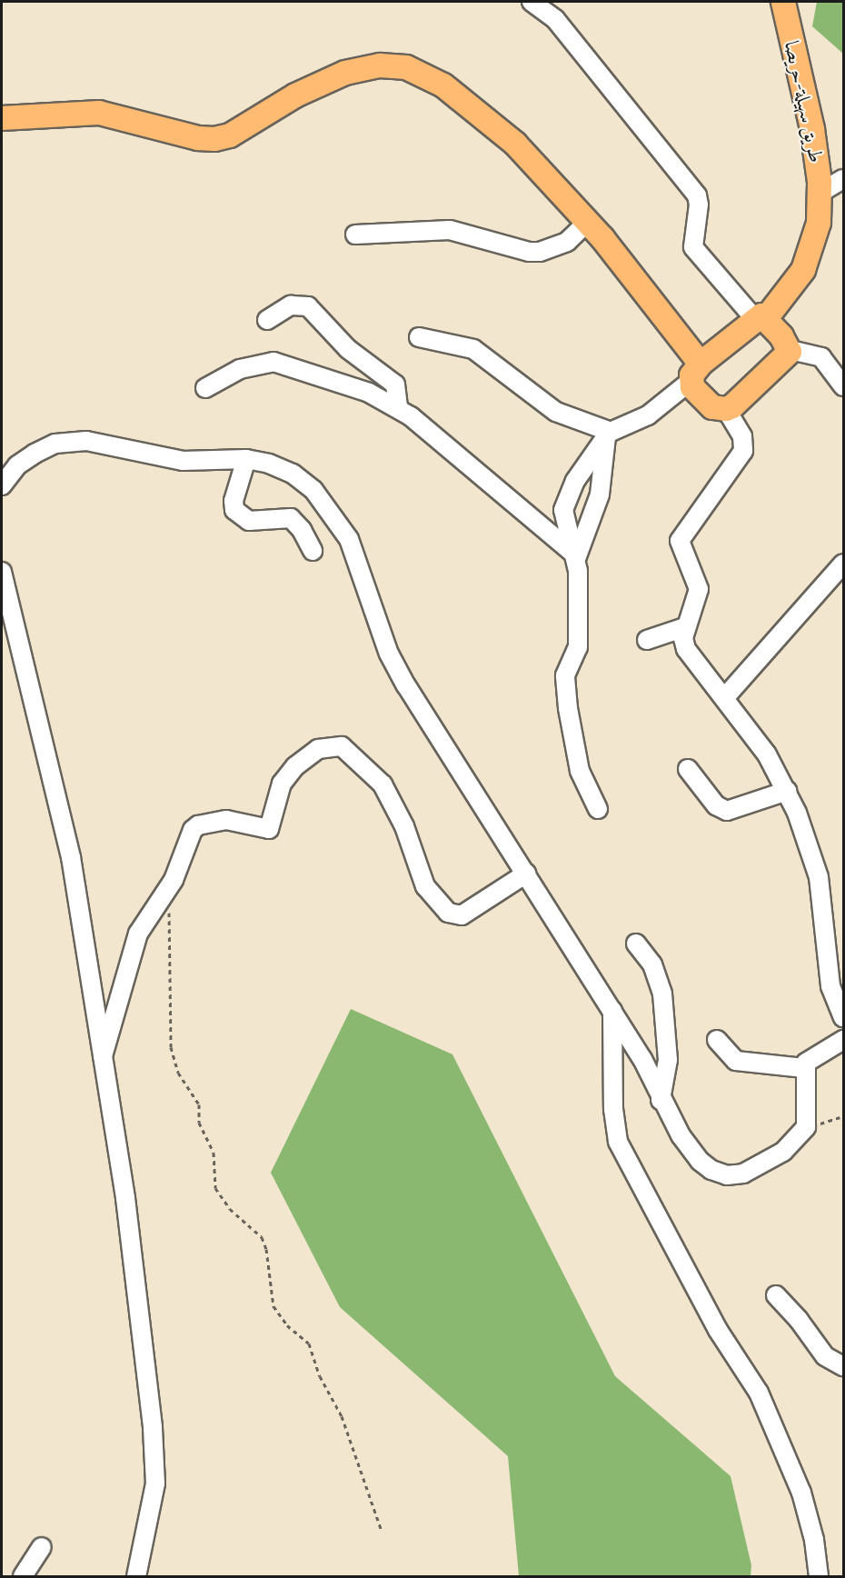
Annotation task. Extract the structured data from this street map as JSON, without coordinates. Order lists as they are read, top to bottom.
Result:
{
  "streets": {
    "main road": ["طريق سهيلة-حريصا"]
  }
}
